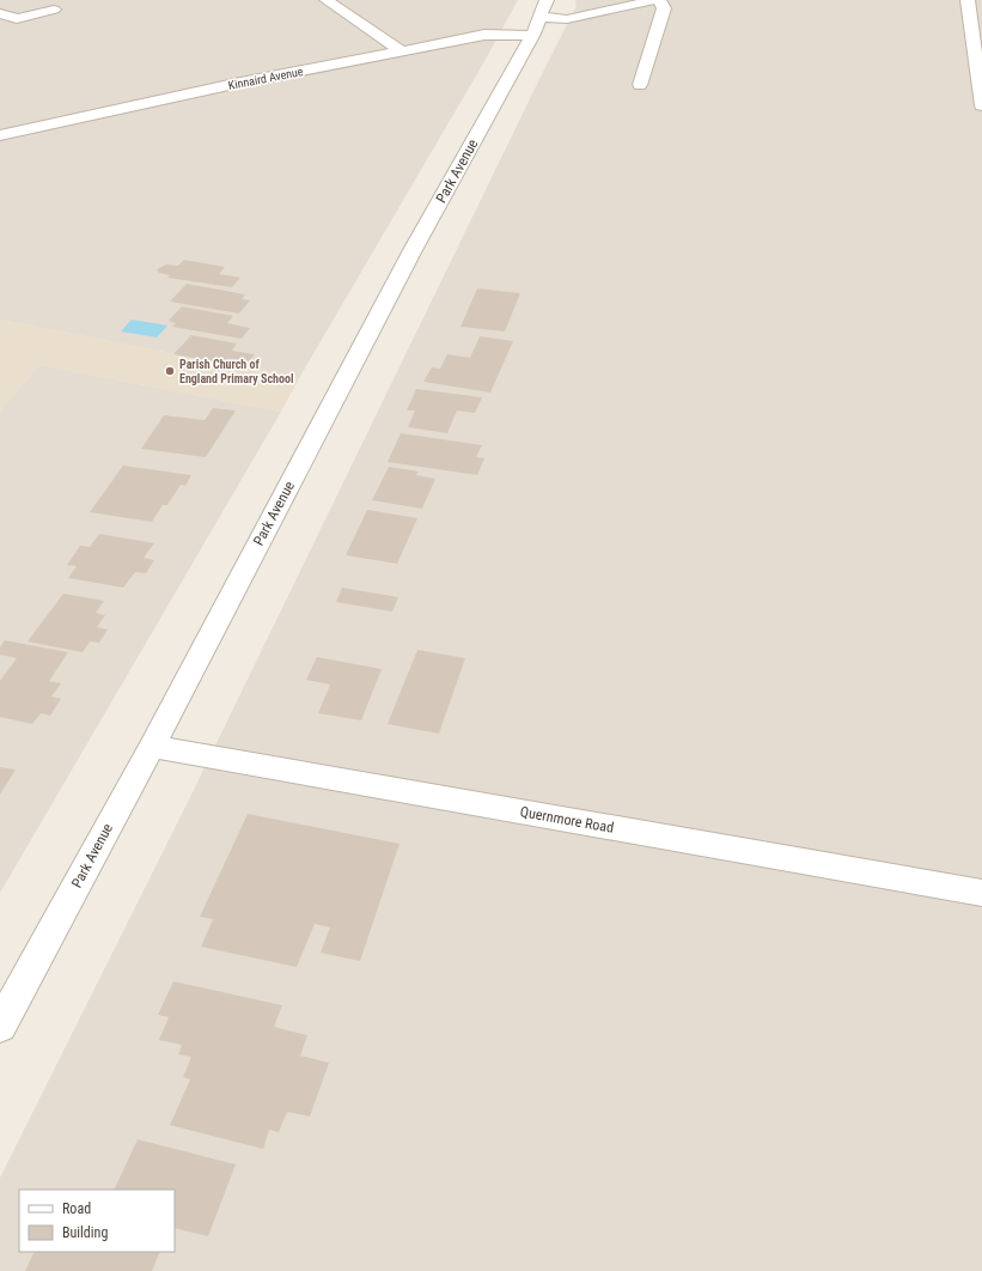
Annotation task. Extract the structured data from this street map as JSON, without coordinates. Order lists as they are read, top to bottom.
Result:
{
  "streets": {
    "street": ["Kinnaird Avenue", "Park Avenue", "Quernmore Road"]
  },
  "crossings": [
    ["Kinnaird Avenue", "Park Avenue"],
    ["Park Avenue", "Quernmore Road"]
  ],
  "places": ["Parish Church of England Primary School"],
  "legend": ["Road", "Building"]
}
